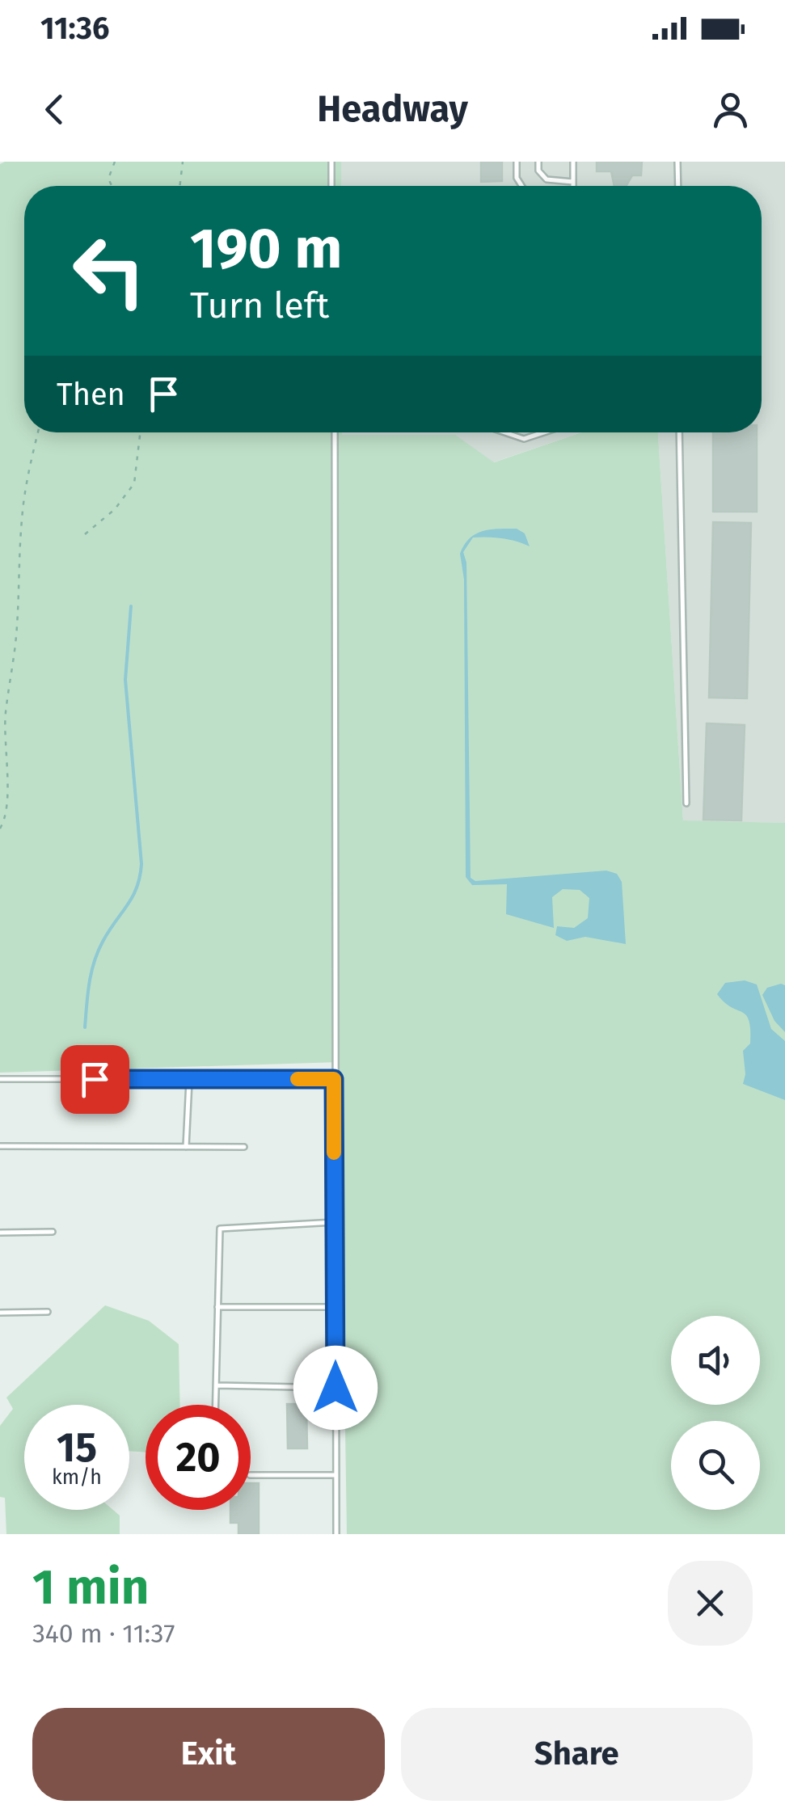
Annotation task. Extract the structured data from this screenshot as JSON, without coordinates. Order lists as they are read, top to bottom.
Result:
{
  "page": {
    "status": "11:36",
    "header": "Headway",
    "turn": ["190 m", "Turn left"],
    "then": "Then",
    "speed": "15 km/h",
    "limit": "20",
    "heading": ["1 min", "340 m · 11:37"],
    "buttons": ["Exit", "Share"]
  }
}
